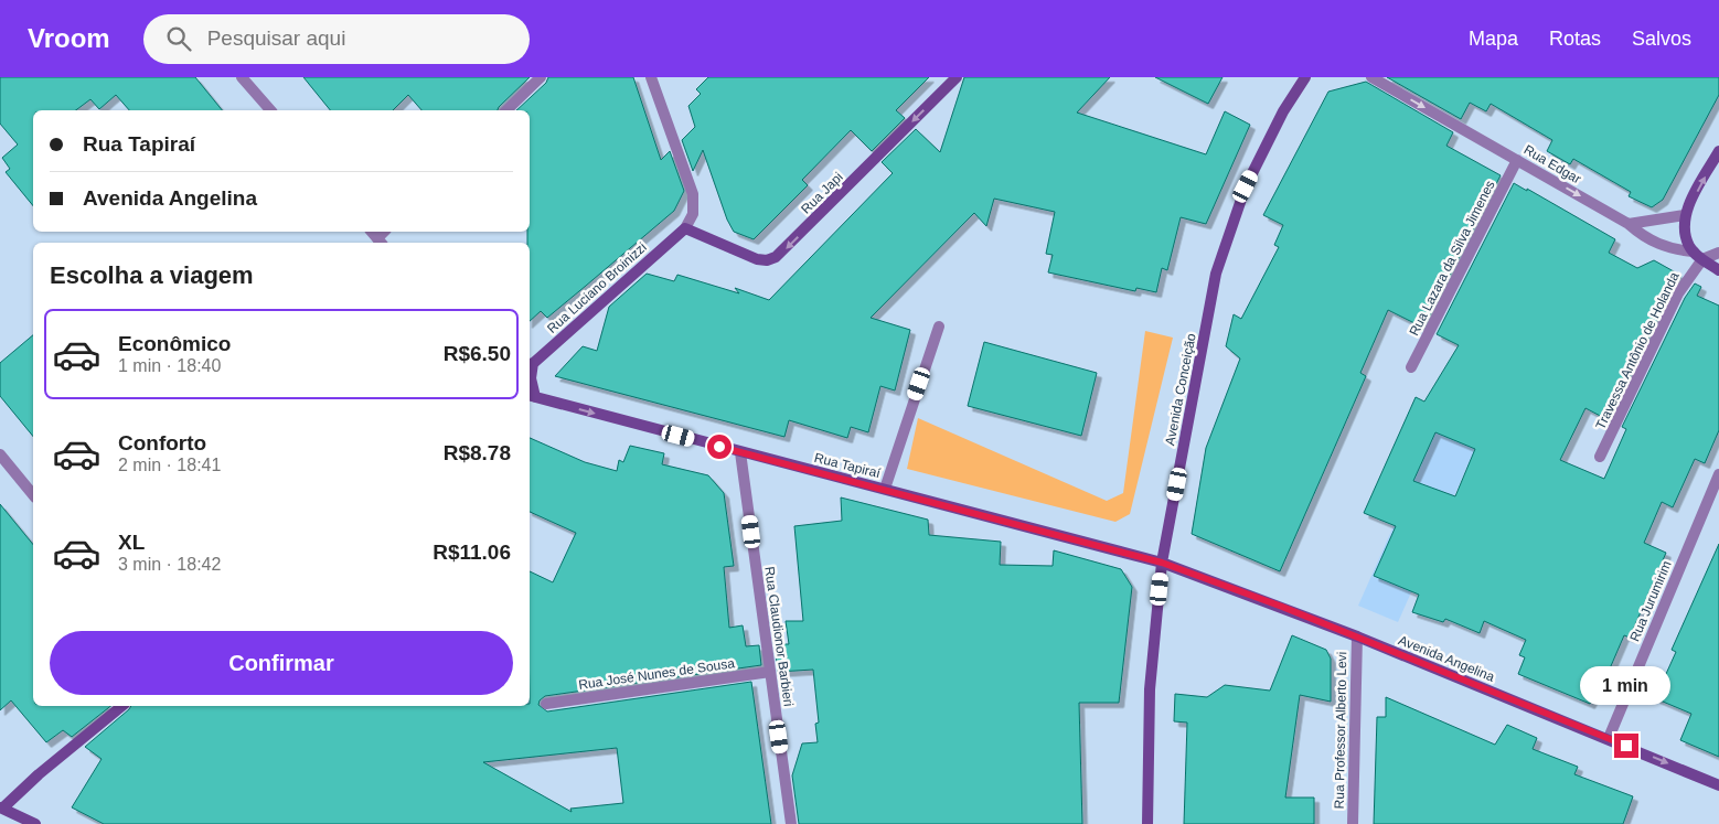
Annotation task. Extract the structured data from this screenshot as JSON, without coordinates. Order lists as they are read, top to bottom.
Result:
{
  "streets": {
    "street": [
      "Rua Edgar",
      "Rua Japi",
      "Rua Lazara da Silva Jimenes",
      "Rua Luciano Broinizzi",
      "Travessa Antônio de Holanda",
      "Avenida Conceição",
      "Rua Tapiraí",
      "Rua Jurumirim",
      "Rua Claudionor Barbieri",
      "Avenida Angelina",
      "Rua José Nunes de Sousa",
      "Rua Professor Alberto Levi"
    ]
  },
  "crossings": [
    ["Rua Edgar", "Rua Lazara da Silva Jimenes"],
    ["Rua Edgar", "Travessa Antônio de Holanda"],
    ["Rua Japi", "Rua Luciano Broinizzi"],
    ["Avenida Conceição", "Rua Tapiraí"],
    ["Avenida Conceição", "Avenida Angelina"],
    ["Rua Tapiraí", "Rua Claudionor Barbieri"],
    ["Rua Tapiraí", "Avenida Angelina"],
    ["Rua Jurumirim", "Avenida Angelina"],
    ["Rua Claudionor Barbieri", "Rua José Nunes de Sousa"],
    ["Avenida Angelina", "Rua Professor Alberto Levi"]
  ],
  "one_way": ["Rua Edgar", "Rua Japi"],
  "page": {
    "header": "Vroom",
    "search": "Pesquisar aqui",
    "nav": ["Mapa", "Rotas", "Salvos"],
    "banner": ["Rua Tapiraí", "Avenida Angelina"],
    "heading": "Escolha a viagem",
    "list": [
      {
        "name": "Econômico",
        "note": "1 min · 18:40",
        "value": "R$6.50"
      },
      {
        "name": "Conforto",
        "note": "2 min · 18:41",
        "value": "R$8.78"
      },
      {
        "name": "XL",
        "note": "3 min · 18:42",
        "value": "R$11.06"
      }
    ],
    "buttons": "Confirmar",
    "bubble": "1 min"
  }
}
